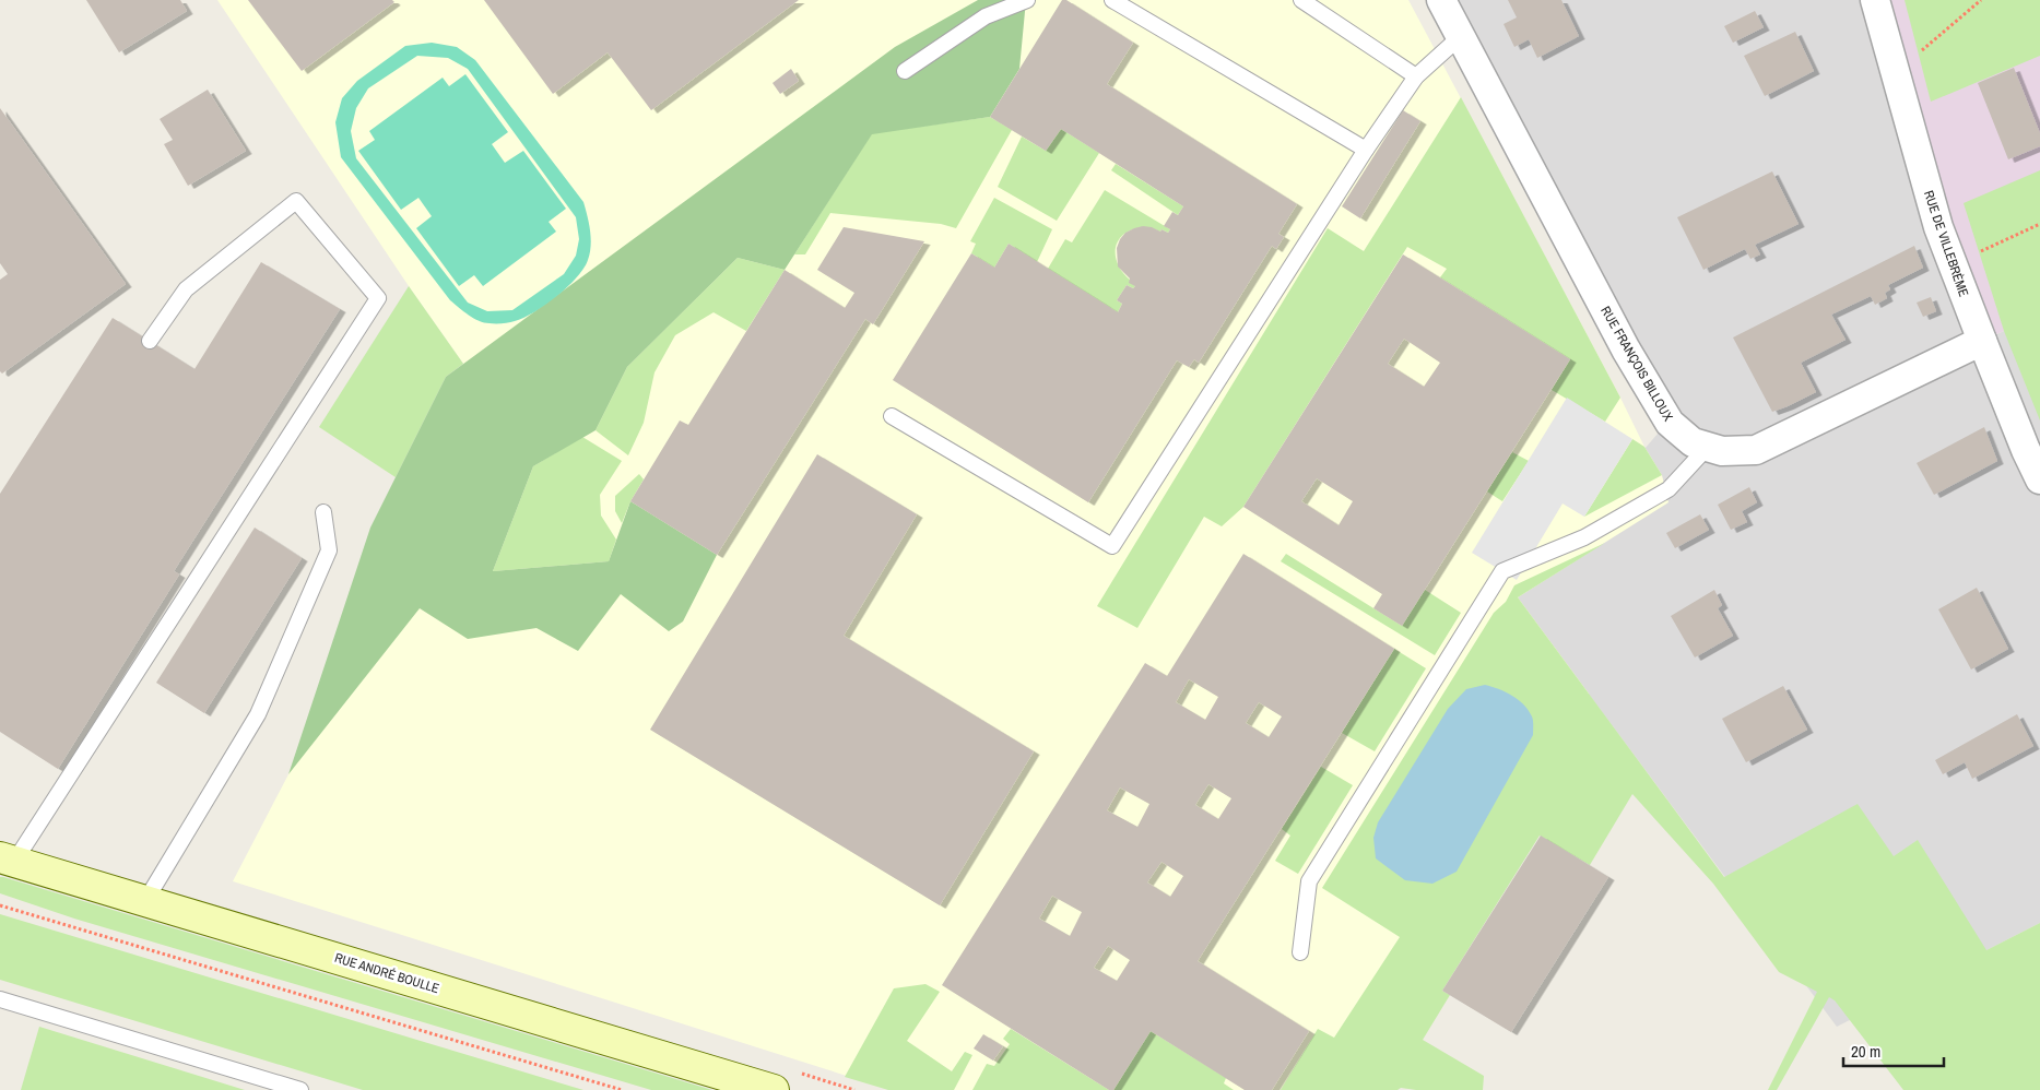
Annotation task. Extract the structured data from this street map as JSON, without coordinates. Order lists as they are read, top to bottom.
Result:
{
  "streets": {
    "street": ["RUE DE VILLEBRÈME", "RUE FRANÇOIS BILLOUX", "RUE ANDRÉ BOULLE"]
  },
  "crossings": [
    ["RUE DE VILLEBRÈME", "RUE FRANÇOIS BILLOUX"]
  ],
  "scale_bar": "20 m"
}
